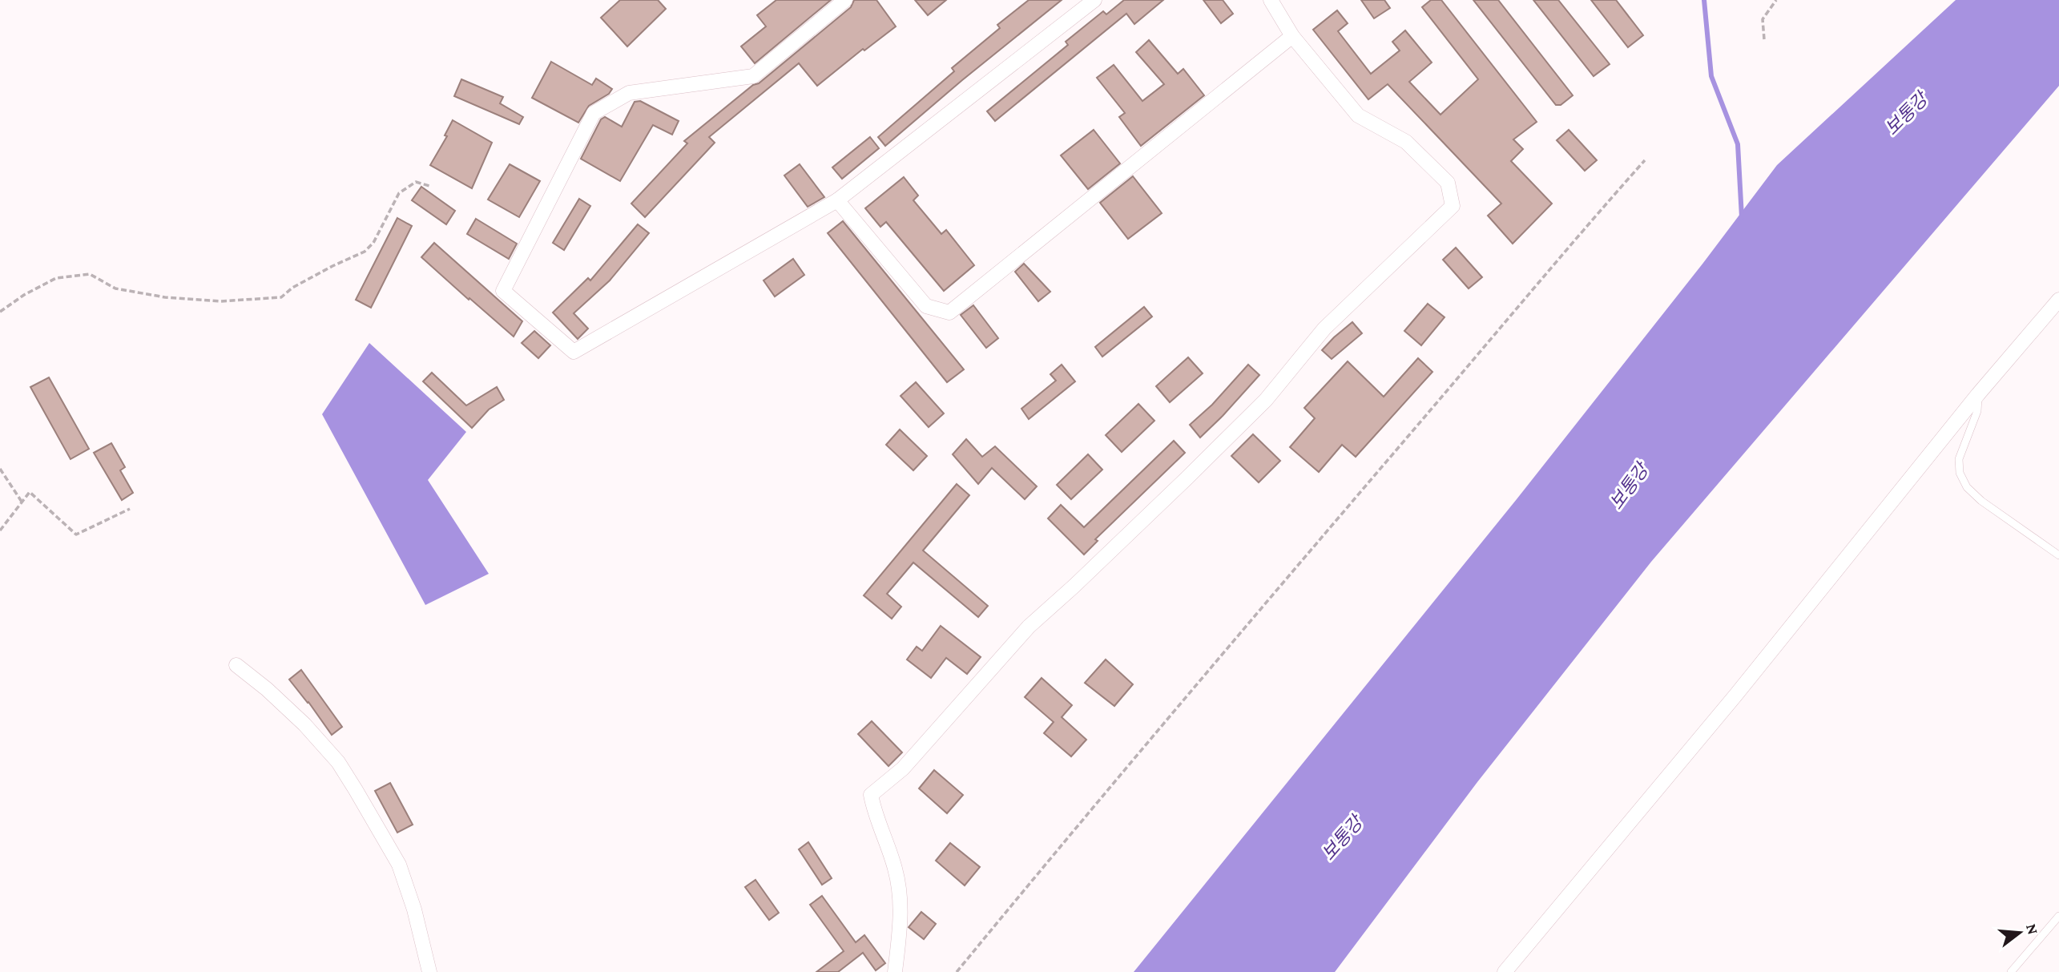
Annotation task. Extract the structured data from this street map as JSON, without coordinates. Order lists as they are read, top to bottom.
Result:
{
  "water": ["보통강"],
  "north": "right"
}
